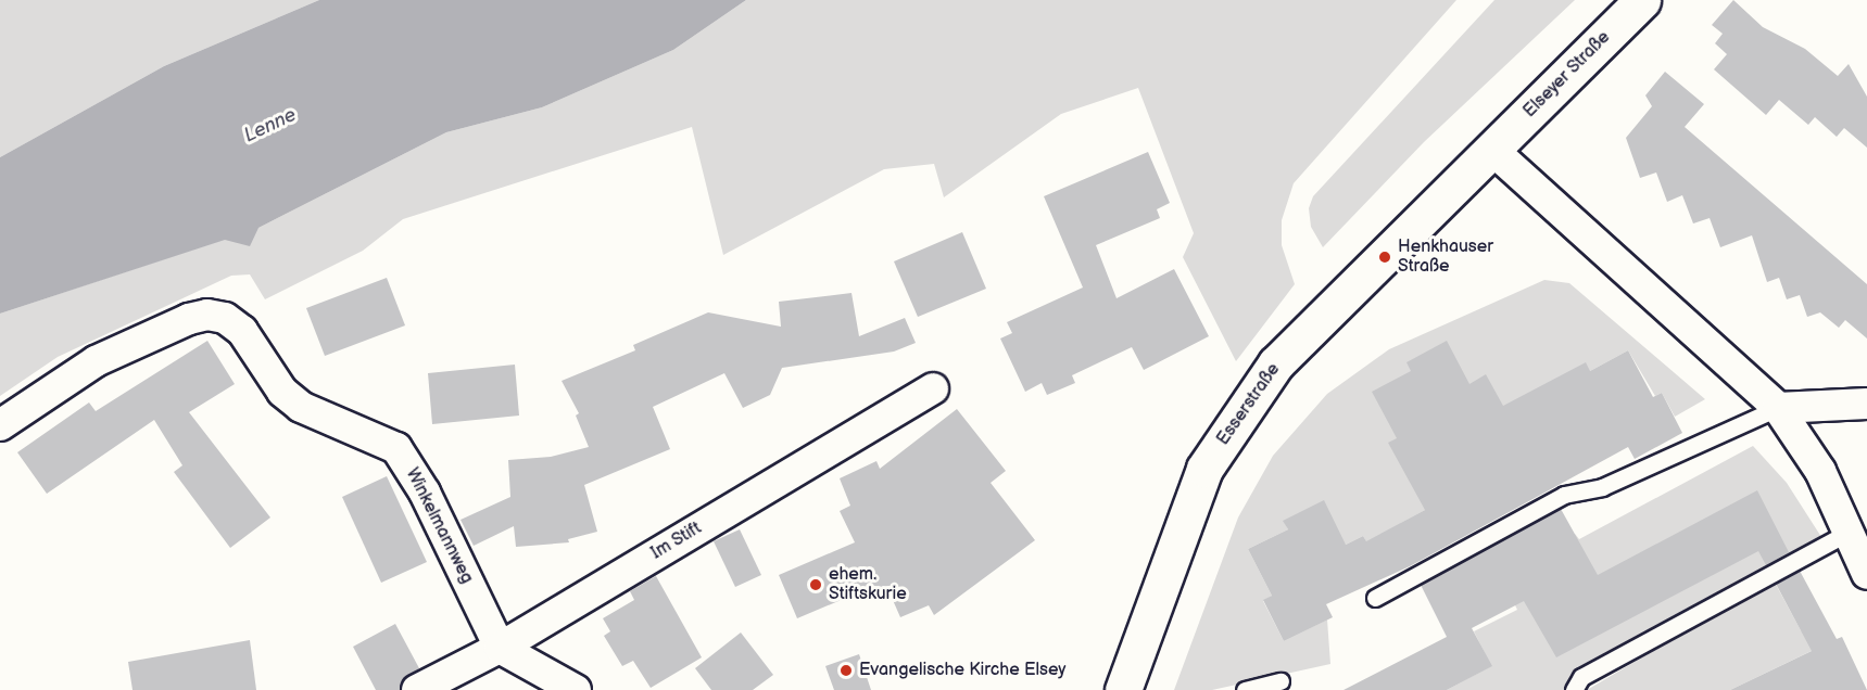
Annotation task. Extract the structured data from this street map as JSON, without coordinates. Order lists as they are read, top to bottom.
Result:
{
  "streets": {
    "main road": ["Elseyer Straße", "Esserstraße"],
    "street": ["Winkelmannweg", "Im Stift"]
  },
  "crossings": [
    ["Elseyer Straße", "Esserstraße"],
    ["Winkelmannweg", "Im Stift"]
  ],
  "water": ["Lenne"],
  "places": ["Henkhauser Straße", "ehem. Stiftskurie", "Evangelische Kirche Elsey"]
}
